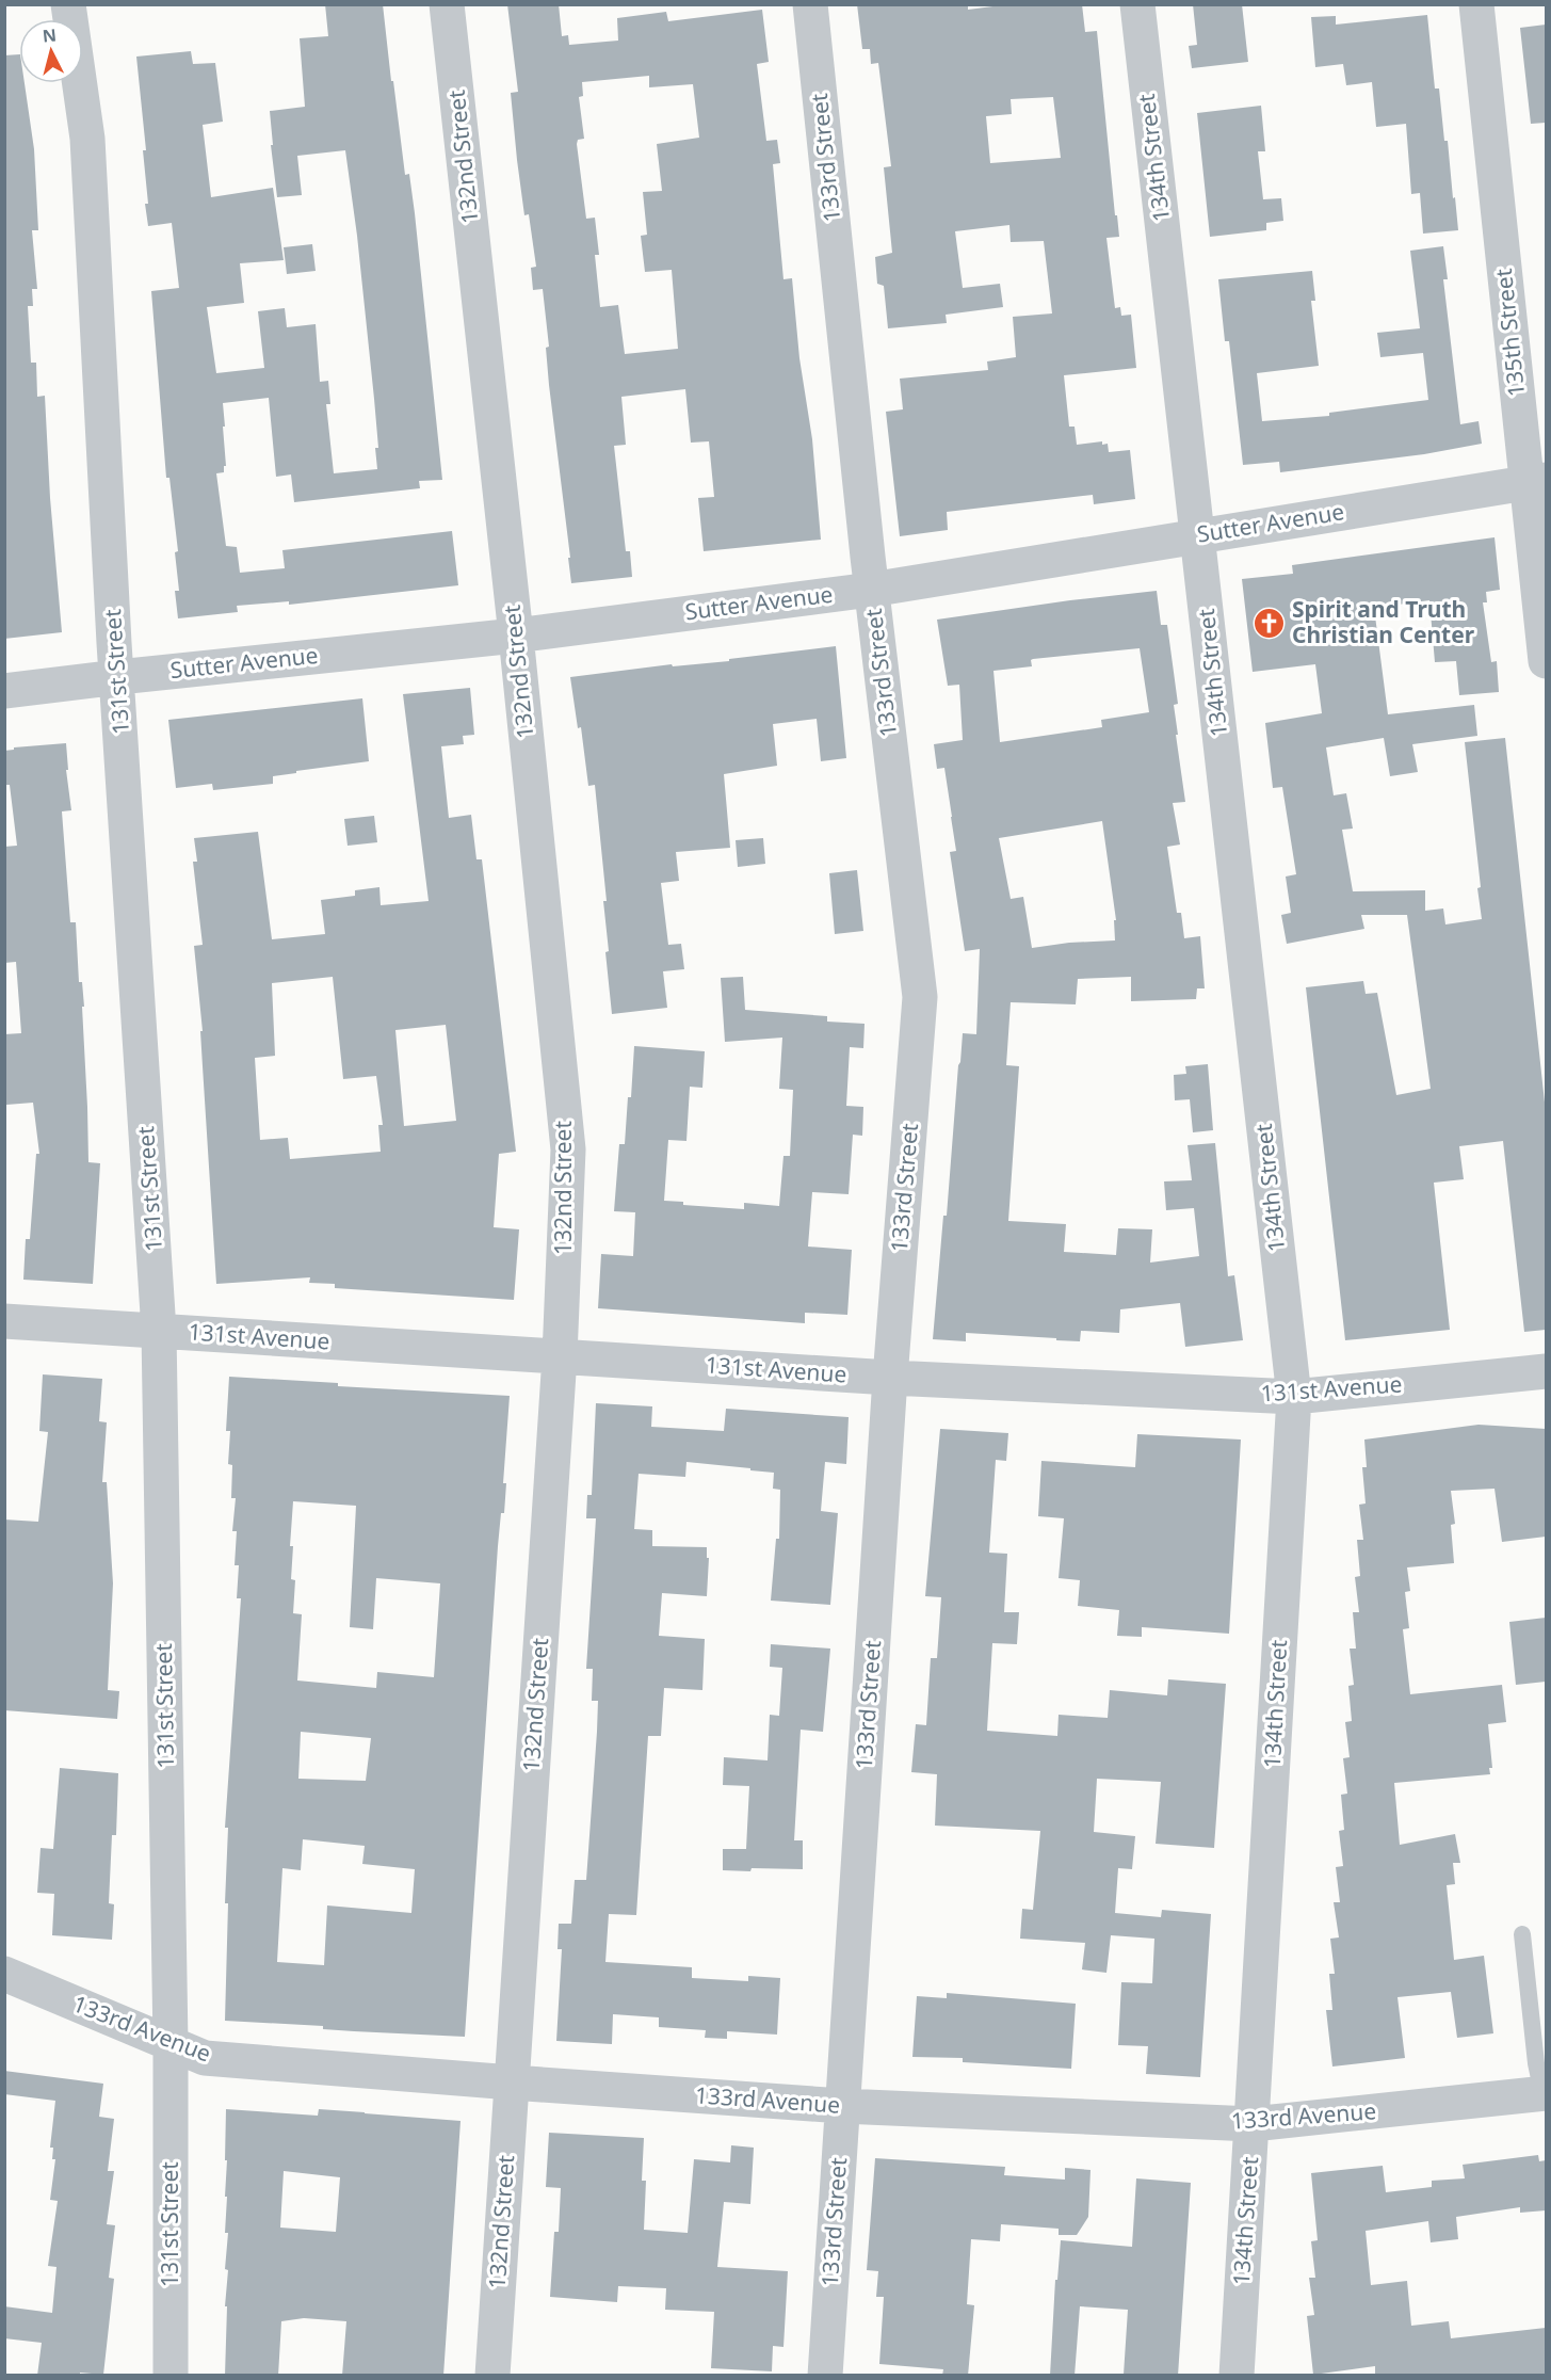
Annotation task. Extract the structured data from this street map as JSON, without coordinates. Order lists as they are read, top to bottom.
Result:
{
  "streets": {
    "street": [
      "132nd Street",
      "133rd Street",
      "134th Street",
      "135th Street",
      "Sutter Avenue",
      "131st Street",
      "131st Avenue",
      "133rd Avenue"
    ]
  },
  "crossings": [
    ["132nd Street", "Sutter Avenue"],
    ["132nd Street", "131st Avenue"],
    ["132nd Street", "133rd Avenue"],
    ["133rd Street", "Sutter Avenue"],
    ["133rd Street", "131st Avenue"],
    ["133rd Street", "133rd Avenue"],
    ["134th Street", "Sutter Avenue"],
    ["134th Street", "131st Avenue"],
    ["134th Street", "133rd Avenue"],
    ["135th Street", "Sutter Avenue"],
    ["Sutter Avenue", "131st Street"],
    ["131st Street", "131st Avenue"],
    ["131st Street", "133rd Avenue"]
  ],
  "places": {
    "church": ["Spirit and Truth Christian Center"]
  },
  "north": "top"
}
